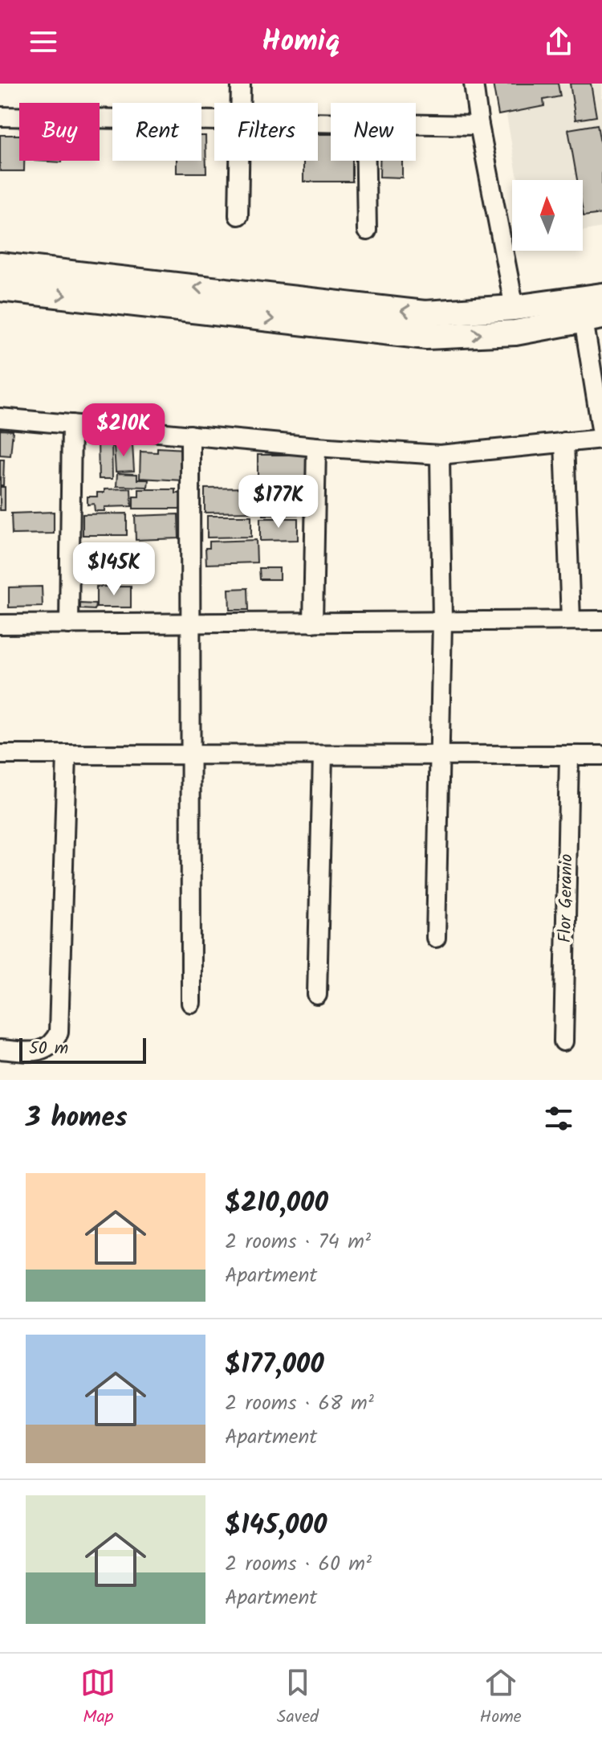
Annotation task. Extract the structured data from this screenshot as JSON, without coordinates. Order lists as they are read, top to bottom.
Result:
{
  "streets": {
    "street": ["Flor Geranio"]
  },
  "scale_bar": "50 m",
  "north": "top",
  "page": {
    "header": "Homiq",
    "chip": [
      "Buy",
      "Rent",
      "Filters",
      "New"
    ],
    "price": ["$210K", "$177K", "$145K"],
    "scale": "50 m",
    "heading": "3 homes",
    "list": [
      {
        "name": "$210,000",
        "note": "2 rooms · 74 m² · Apartment"
      },
      {
        "name": "$177,000",
        "note": "2 rooms · 68 m² · Apartment"
      },
      {
        "name": "$145,000",
        "note": "2 rooms · 60 m² · Apartment"
      }
    ],
    "tabs": ["Map", "Saved", "Home"]
  }
}
